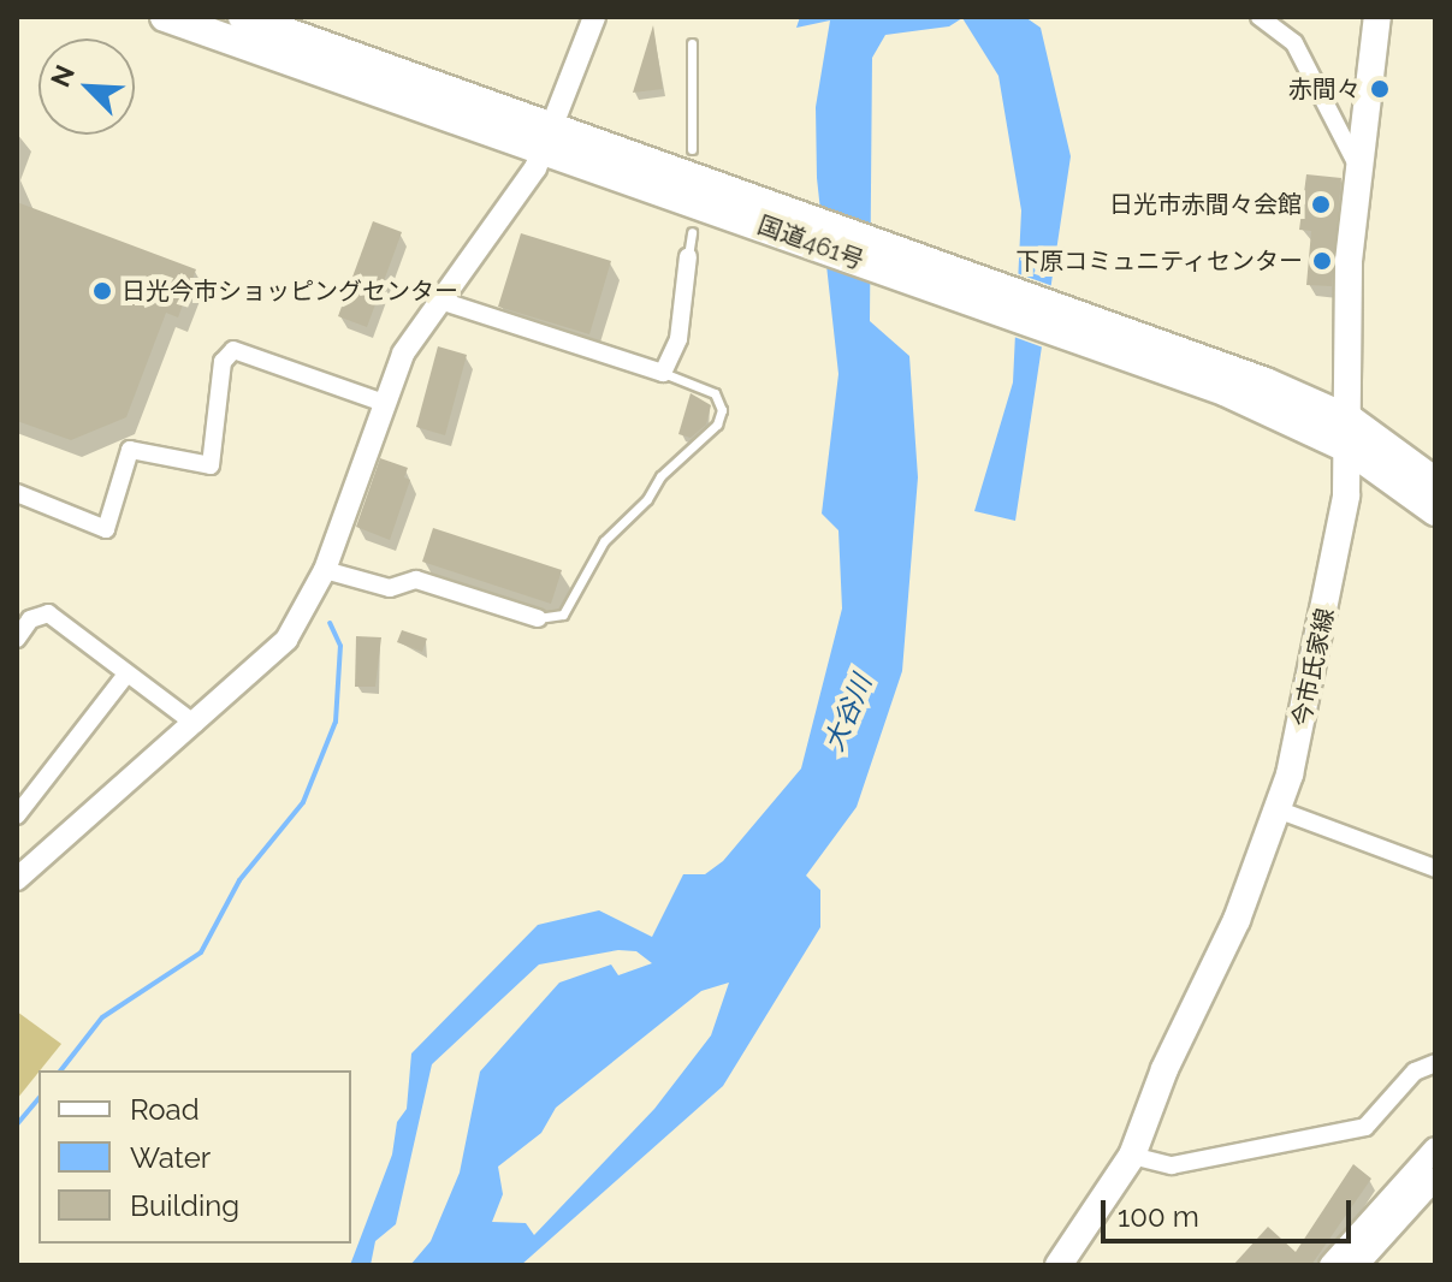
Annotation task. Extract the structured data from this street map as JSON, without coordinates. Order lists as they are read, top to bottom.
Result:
{
  "streets": {
    "highway": ["国道461号"],
    "main road": ["今市氏家線"]
  },
  "crossings": [
    ["国道461号", "今市氏家線"]
  ],
  "water": ["大谷川"],
  "places": [
    "赤間々",
    "日光市赤間々会館",
    "下原コミュニティセンター",
    "日光今市ショッピングセンター"
  ],
  "legend": ["Road", "Water", "Building"],
  "scale_bar": "100 m",
  "north": "top left"
}
